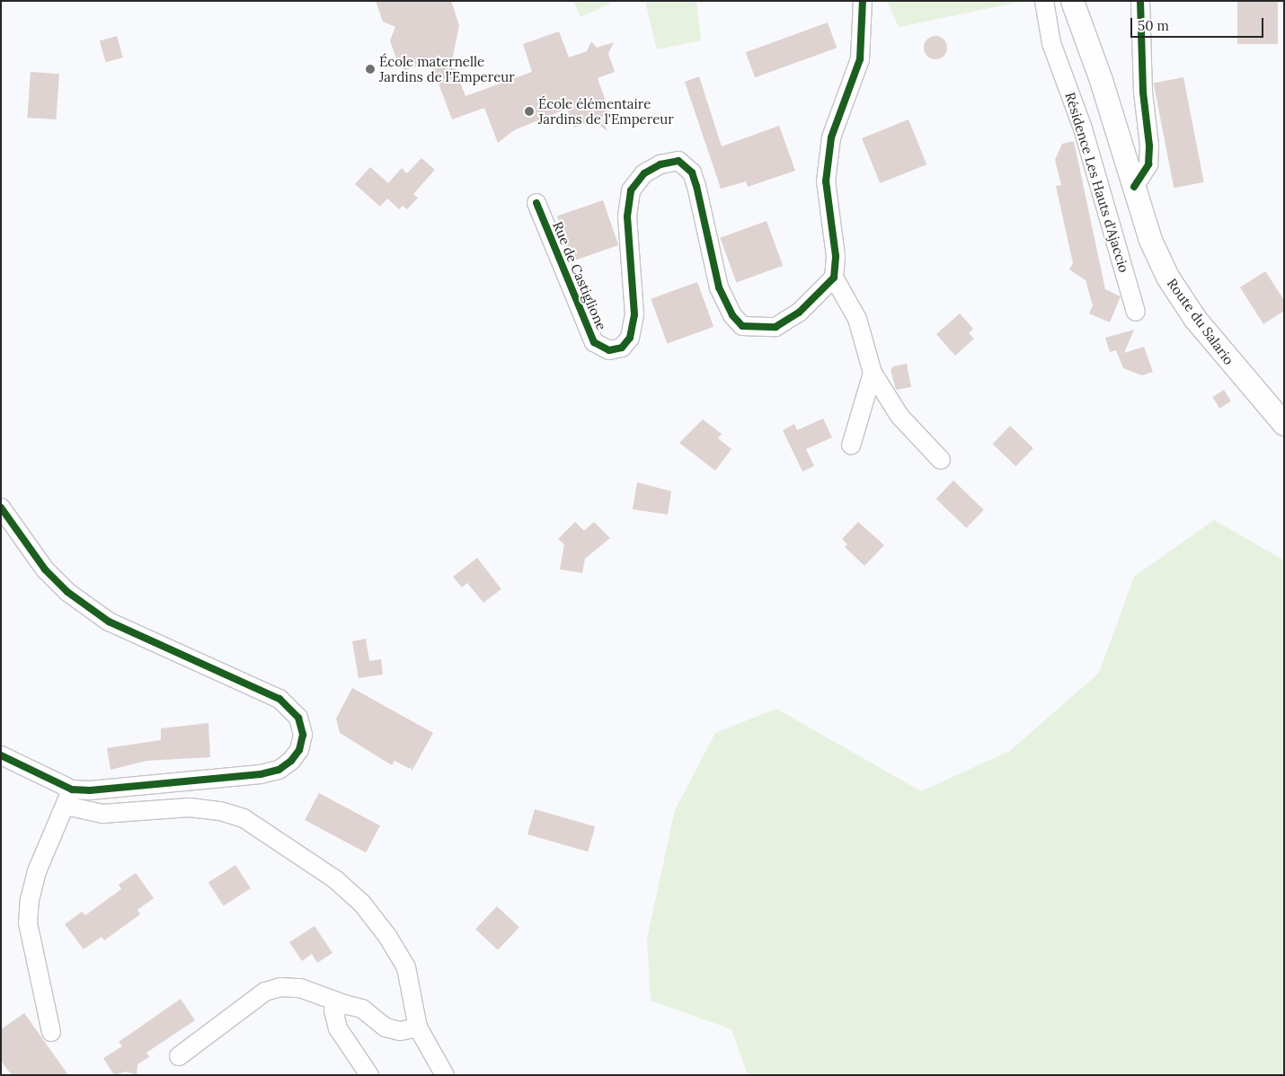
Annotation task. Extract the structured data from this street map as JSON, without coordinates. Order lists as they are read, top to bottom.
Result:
{
  "streets": {
    "main road": ["Route du Salario"],
    "street": ["Résidence Les Hauts d'Ajaccio", "Rue de Castiglione"]
  },
  "places": ["École maternelle Jardins de l'Empereur", "École élémentaire Jardins de l'Empereur"],
  "scale_bar": "50 m"
}
